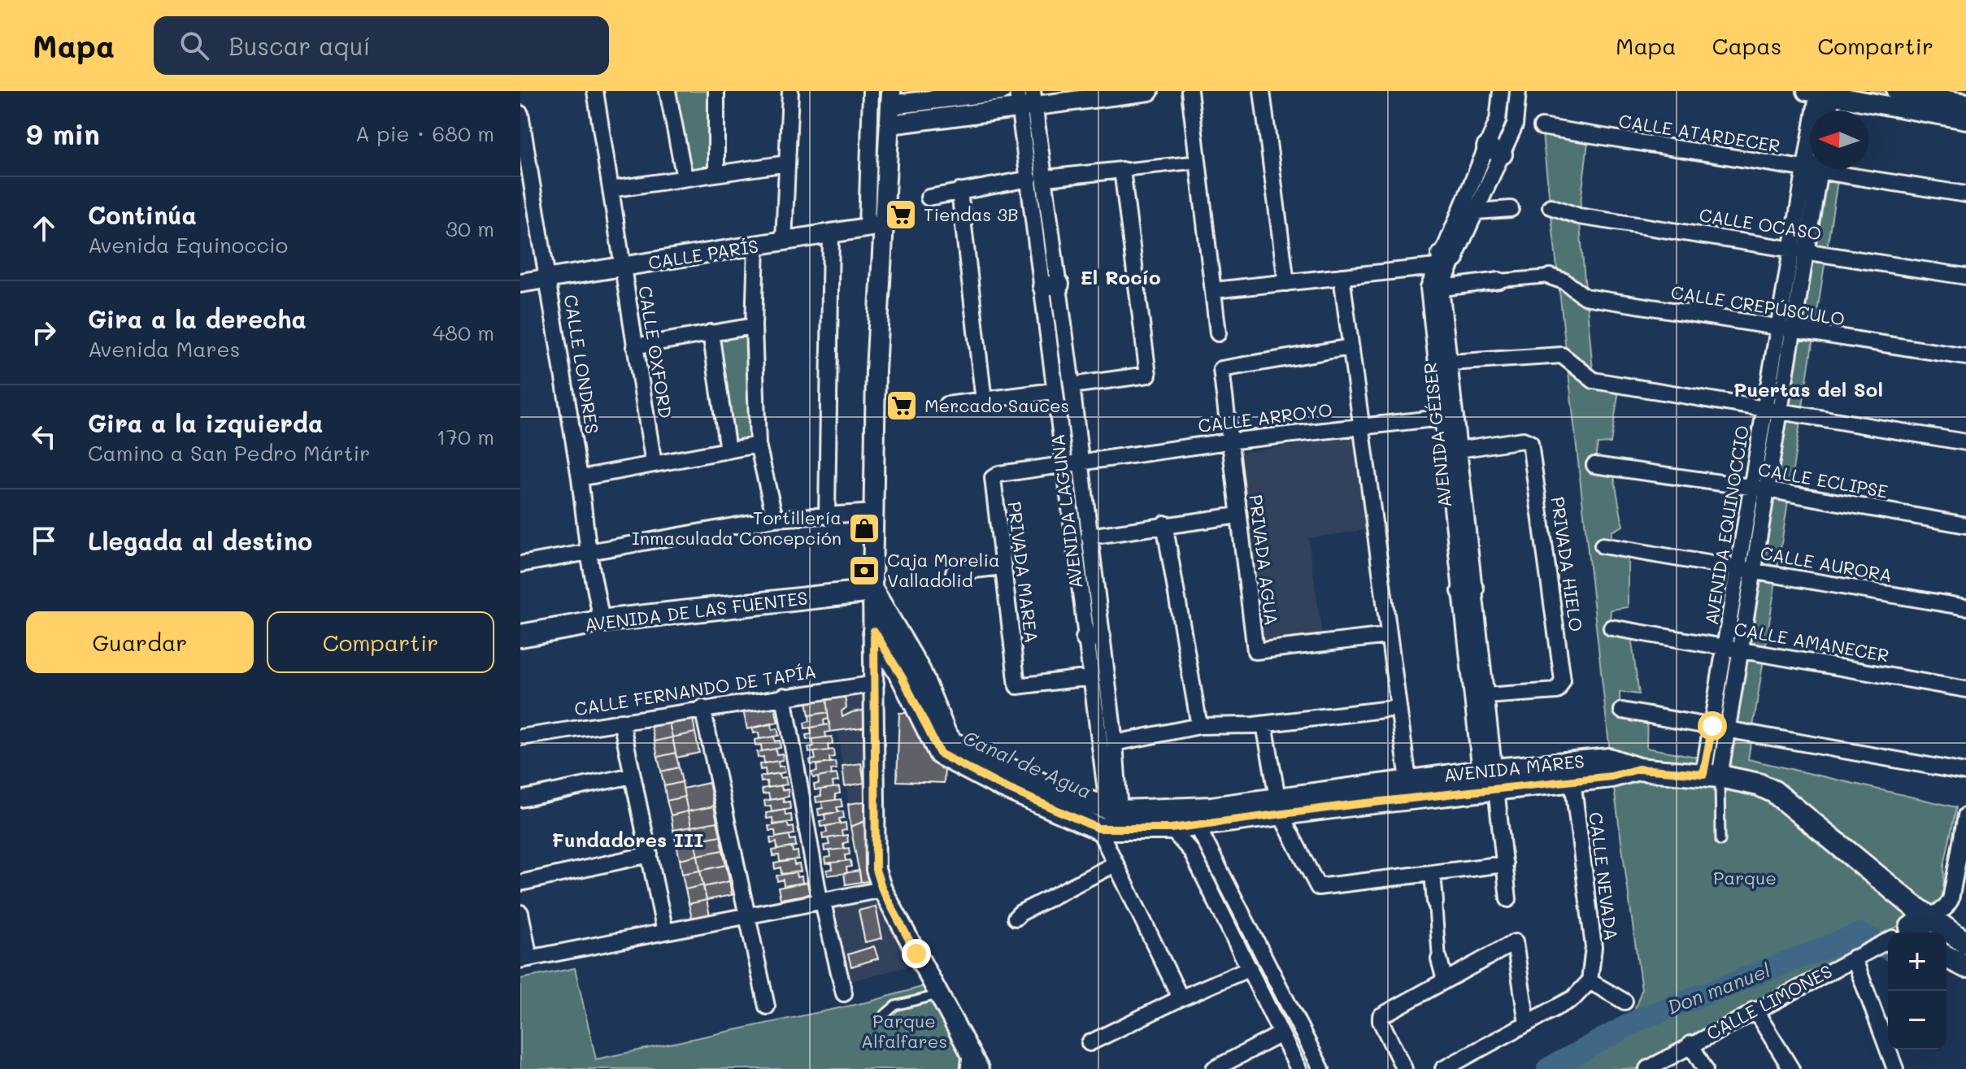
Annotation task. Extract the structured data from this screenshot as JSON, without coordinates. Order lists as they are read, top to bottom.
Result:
{
  "streets": {
    "main road": ["AVENIDA DE LAS FUENTES", "AVENIDA MARES", "CALLE LIMONES"],
    "street": [
      "CALLE ATARDECER",
      "CALLE OCASO",
      "CALLE PARÍS",
      "CALLE CREPÚSCULO",
      "CALLE OXFORD",
      "CALLE LONDRES",
      "CALLE ARROYO",
      "AVENIDA GÉISER",
      "CALLE ECLIPSE",
      "AVENIDA LAGUNA",
      "AVENIDA EQUINOCCIO",
      "PRIVADA AGUA",
      "PRIVADA HIELO",
      "CALLE AURORA",
      "PRIVADA MAREA",
      "CALLE AMANECER",
      "CALLE FERNANDO DE TAPÍA",
      "CALLE NEVADA"
    ]
  },
  "crossings": [
    ["CALLE OCASO", "AVENIDA EQUINOCCIO"],
    ["CALLE PARÍS", "CALLE OXFORD"],
    ["CALLE PARÍS", "CALLE LONDRES"],
    ["CALLE CREPÚSCULO", "AVENIDA EQUINOCCIO"],
    ["CALLE LONDRES", "AVENIDA DE LAS FUENTES"],
    ["CALLE ARROYO", "AVENIDA GÉISER"],
    ["CALLE ARROYO", "AVENIDA LAGUNA"],
    ["CALLE ARROYO", "PRIVADA AGUA"],
    ["CALLE ARROYO", "PRIVADA MAREA"],
    ["AVENIDA GÉISER", "PRIVADA HIELO"],
    ["AVENIDA GÉISER", "AVENIDA MARES"],
    ["CALLE ECLIPSE", "AVENIDA EQUINOCCIO"],
    ["AVENIDA LAGUNA", "PRIVADA MAREA"],
    ["AVENIDA LAGUNA", "AVENIDA MARES"],
    ["AVENIDA EQUINOCCIO", "CALLE AURORA"],
    ["AVENIDA EQUINOCCIO", "CALLE AMANECER"],
    ["AVENIDA EQUINOCCIO", "AVENIDA MARES"],
    ["AVENIDA DE LAS FUENTES", "AVENIDA MARES"],
    ["AVENIDA MARES", "CALLE NEVADA"],
    ["AVENIDA MARES", "CALLE LIMONES"]
  ],
  "districts": ["El Rocío", "Puertas del Sol", "Fundadores III"],
  "water": ["Canal de Agua", "Don manuel"],
  "parks": ["Parque", "Parque Alfalfares"],
  "places": {
    "supermarket": ["Tiendas 3B", "Mercado Sauces"],
    "shop": ["Tortillería Inmaculada Concepción"],
    "bank": ["Caja Morelia Valladolid"]
  },
  "north": "left",
  "page": {
    "header": "Mapa",
    "search": "Buscar aquí",
    "nav": ["Mapa", "Capas", "Compartir"],
    "heading": ["9 min", "A pie · 680 m"],
    "list": [
      ["Continúa", "Avenida Equinoccio", "30 m"],
      ["Gira a la derecha", "Avenida Mares", "480 m"],
      ["Gira a la izquierda", "Camino a San Pedro Mártir", "170 m"],
      "Llegada al destino"
    ],
    "buttons": ["Guardar", "Compartir"],
    "map_buttons": ["+", "−"]
  }
}
